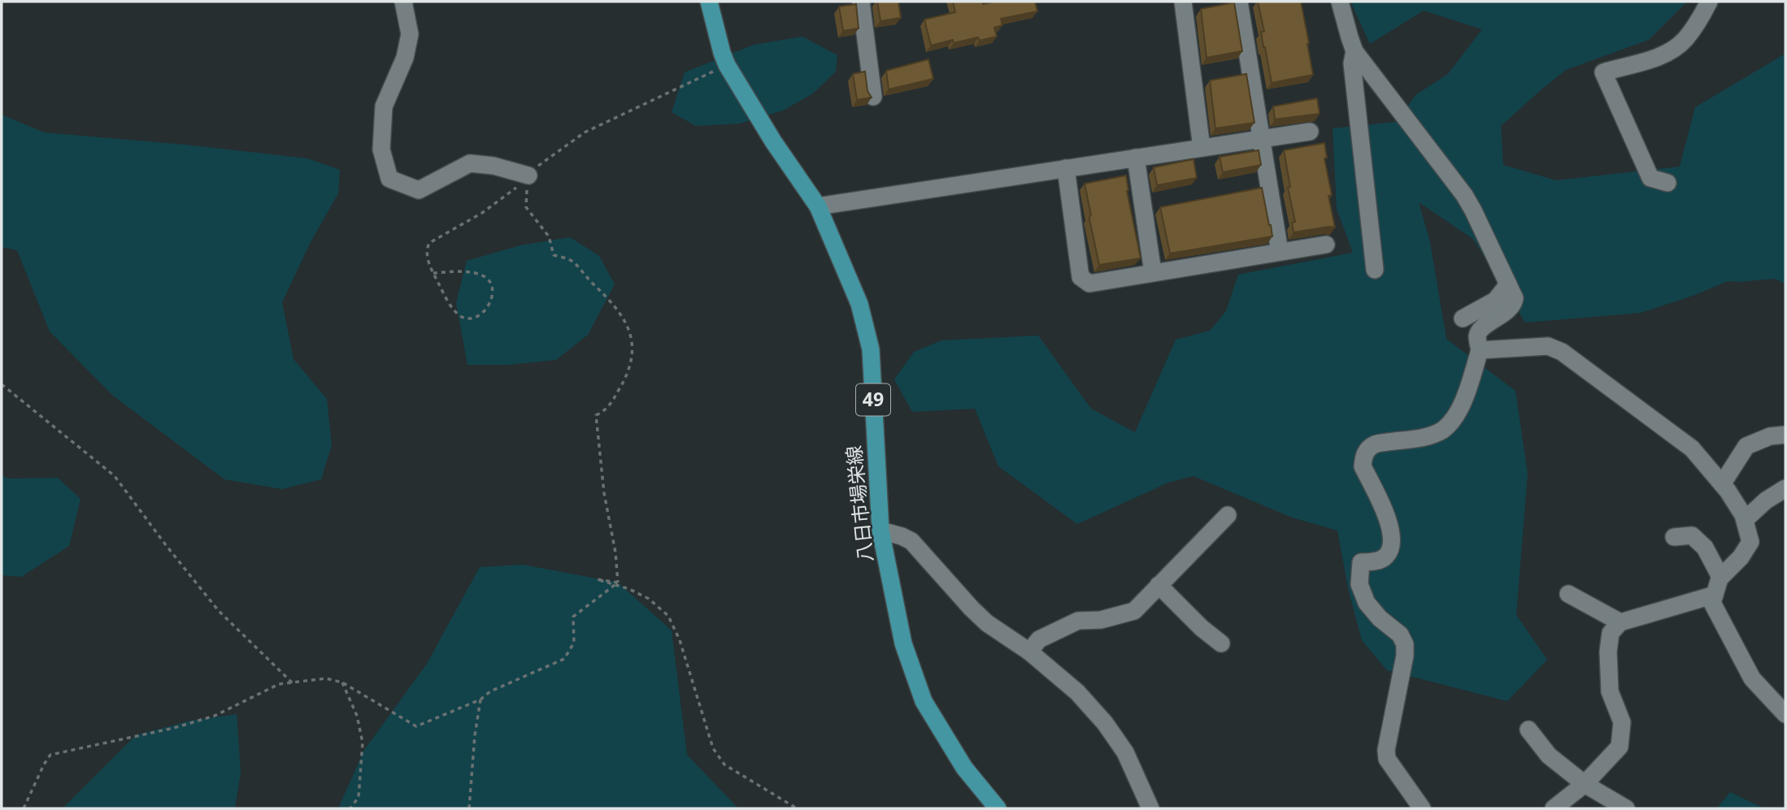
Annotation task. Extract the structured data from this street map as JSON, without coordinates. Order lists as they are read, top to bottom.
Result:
{
  "streets": {
    "main road": ["49", "八日市場栄線"]
  }
}
